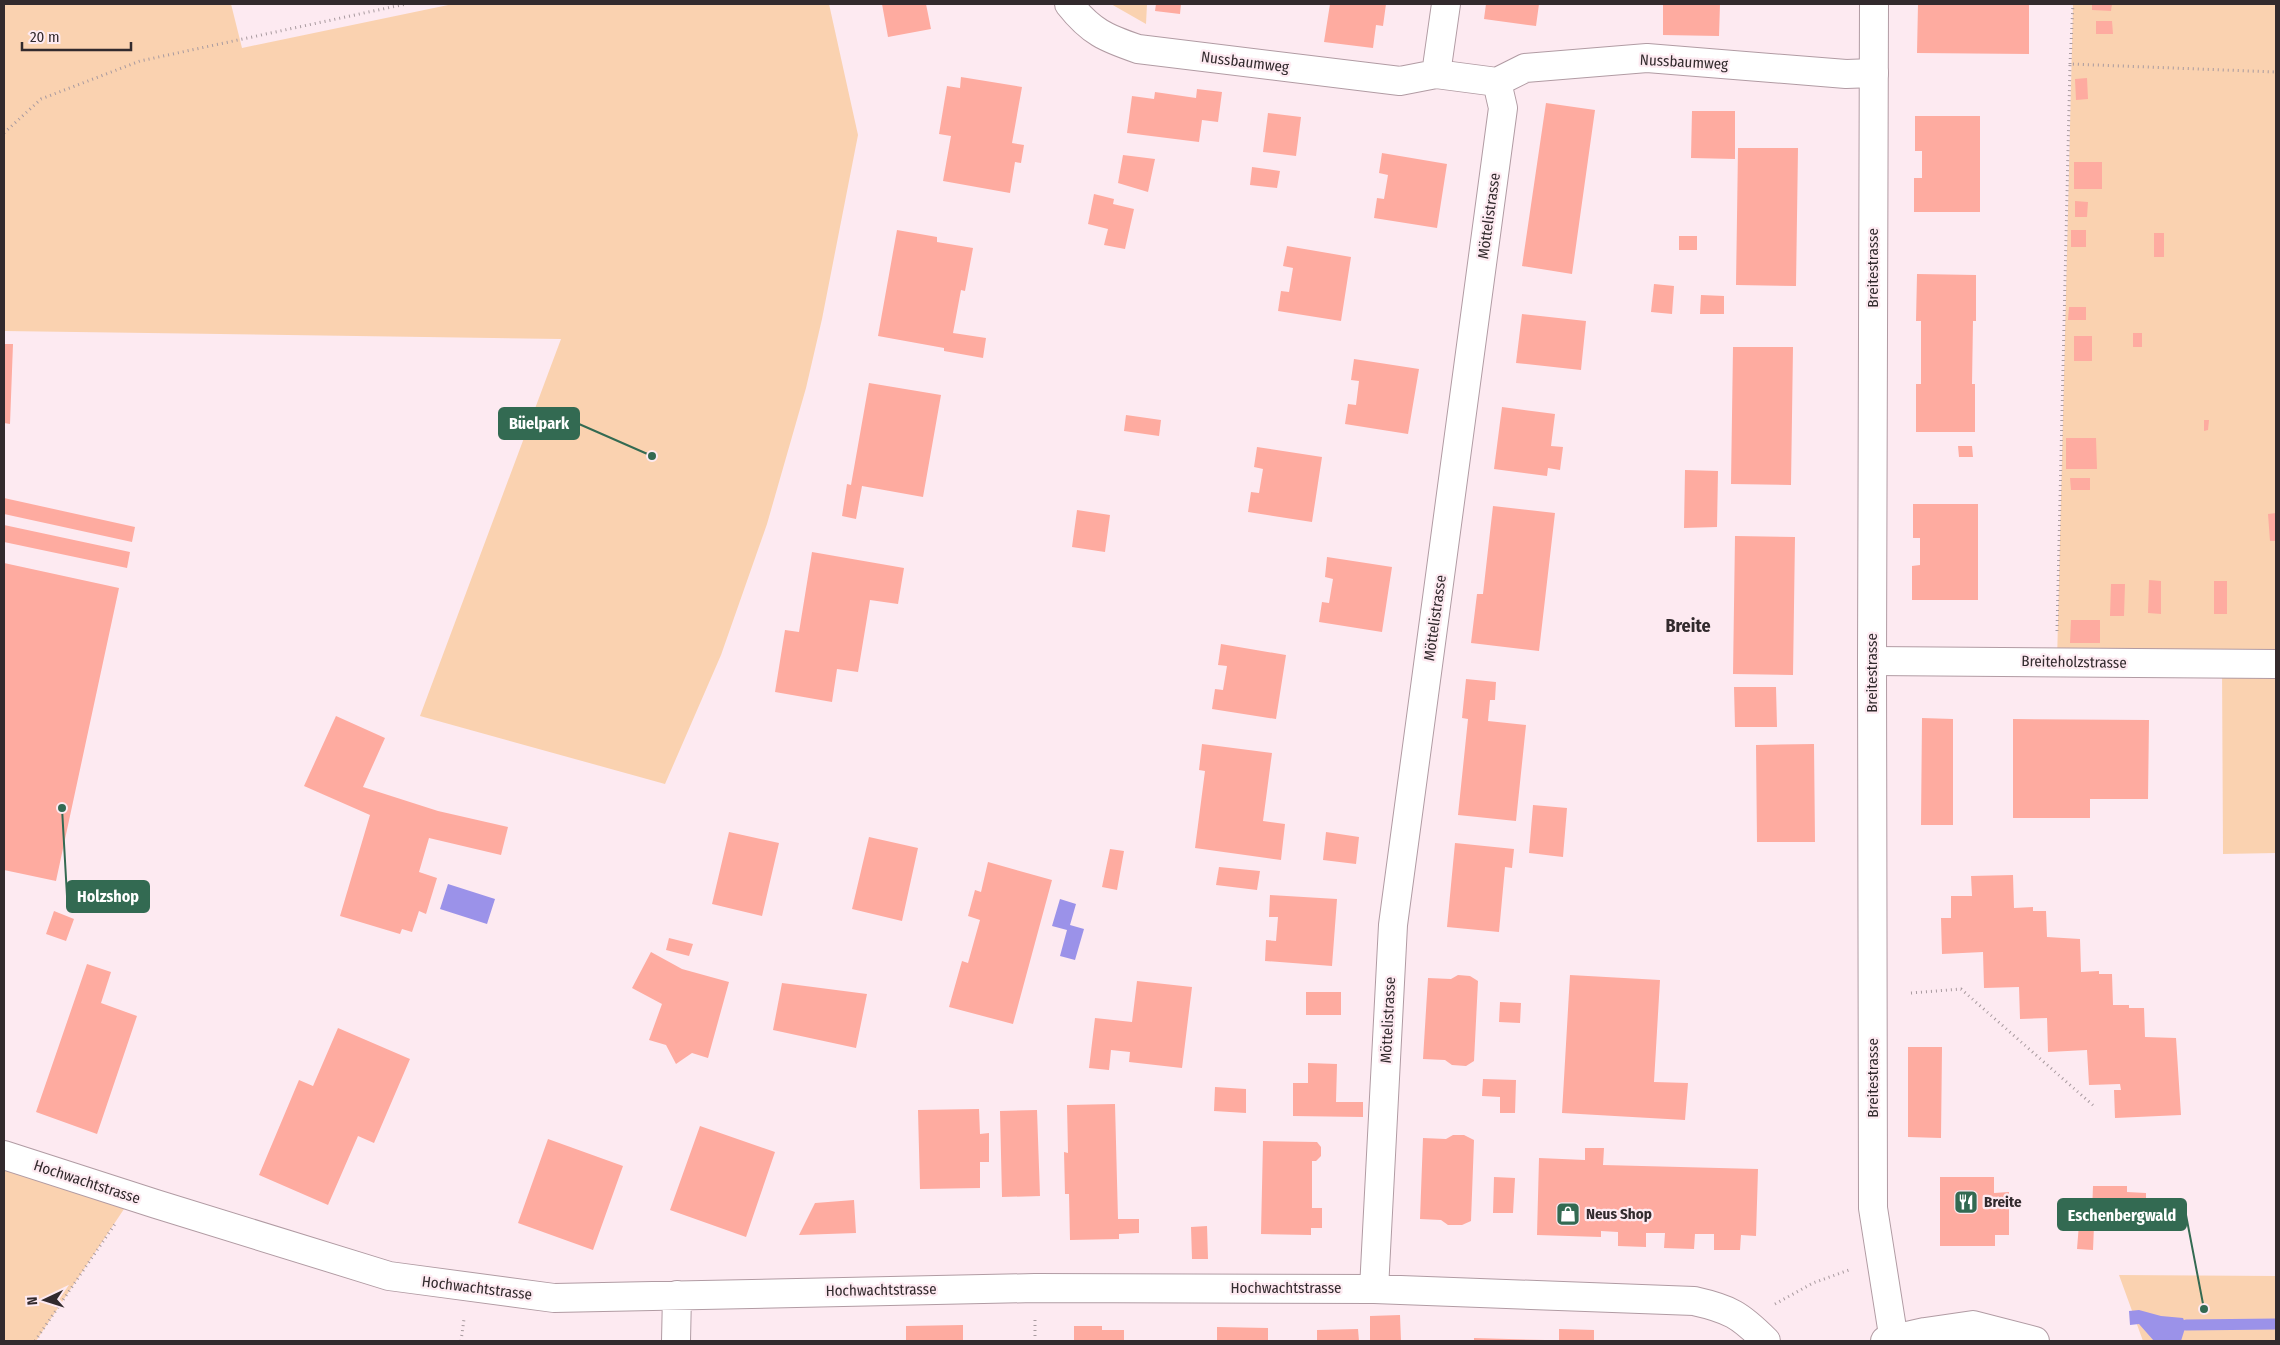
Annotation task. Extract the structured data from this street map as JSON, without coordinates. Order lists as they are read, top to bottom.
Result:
{
  "streets": {
    "street": [
      "Nussbaumweg",
      "Möttelistrasse",
      "Breitestrasse",
      "Breiteholzstrasse",
      "Hochwachtstrasse"
    ]
  },
  "crossings": [
    ["Nussbaumweg", "Möttelistrasse"],
    ["Nussbaumweg", "Breitestrasse"],
    ["Möttelistrasse", "Hochwachtstrasse"],
    ["Breitestrasse", "Breiteholzstrasse"]
  ],
  "districts": ["Breite"],
  "places": {
    "other": ["Büelpark", "Holzshop", "Eschenbergwald"],
    "restaurant": ["Breite"],
    "shop": ["Neus Shop"]
  },
  "scale_bar": "20 m",
  "north": "left"
}
